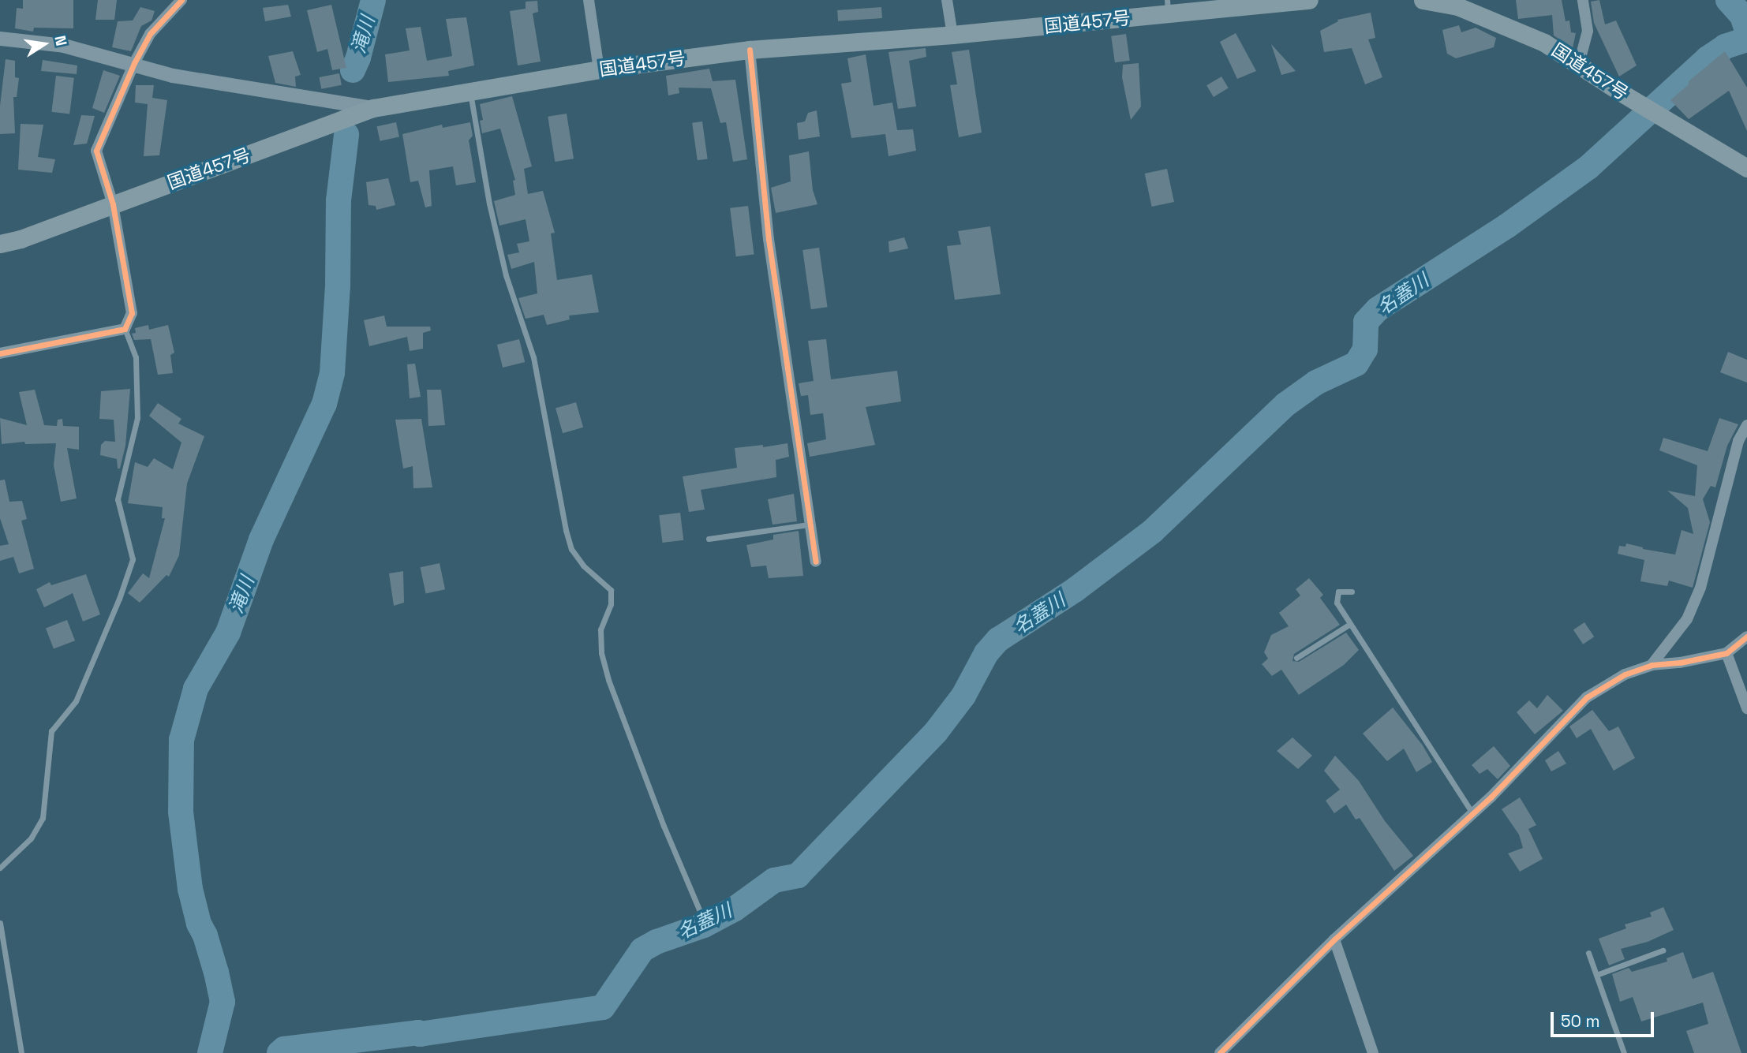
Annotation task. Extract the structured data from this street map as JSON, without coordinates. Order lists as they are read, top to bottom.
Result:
{
  "streets": {
    "highway": ["国道457号"]
  },
  "water": ["滝川", "名蓋川"],
  "scale_bar": "50 m",
  "north": "right"
}
